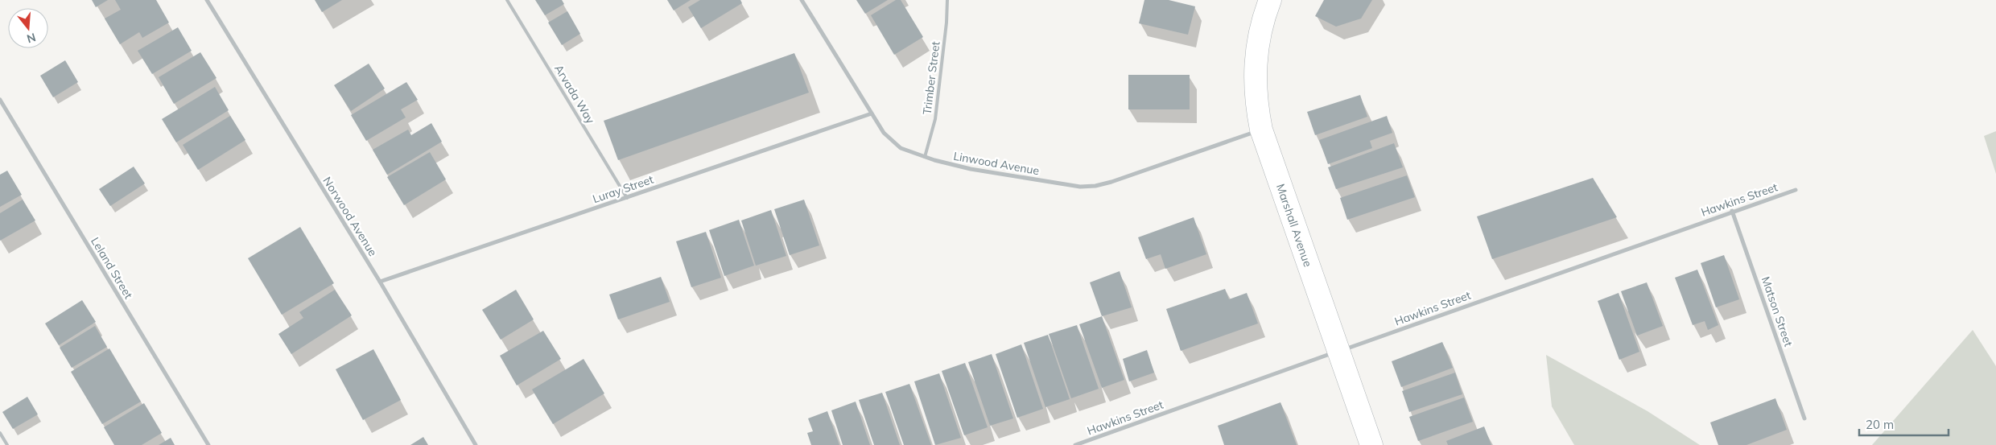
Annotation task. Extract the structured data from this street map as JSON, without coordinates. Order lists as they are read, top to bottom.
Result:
{
  "streets": {
    "main road": ["Marshall Avenue"],
    "street": [
      "Linwood Avenue",
      "Luray Street",
      "Hawkins Street",
      "Norwood Avenue",
      "Leland Street",
      "Matson Street"
    ],
    "lane": ["Trimber Street", "Arvada Way"]
  },
  "crossings": [
    ["Trimber Street", "Linwood Avenue"],
    ["Arvada Way", "Luray Street"],
    ["Linwood Avenue", "Luray Street"],
    ["Linwood Avenue", "Marshall Avenue"],
    ["Luray Street", "Norwood Avenue"],
    ["Hawkins Street", "Marshall Avenue"],
    ["Hawkins Street", "Matson Street"]
  ],
  "scale_bar": "20 m",
  "north": "bottom"
}
